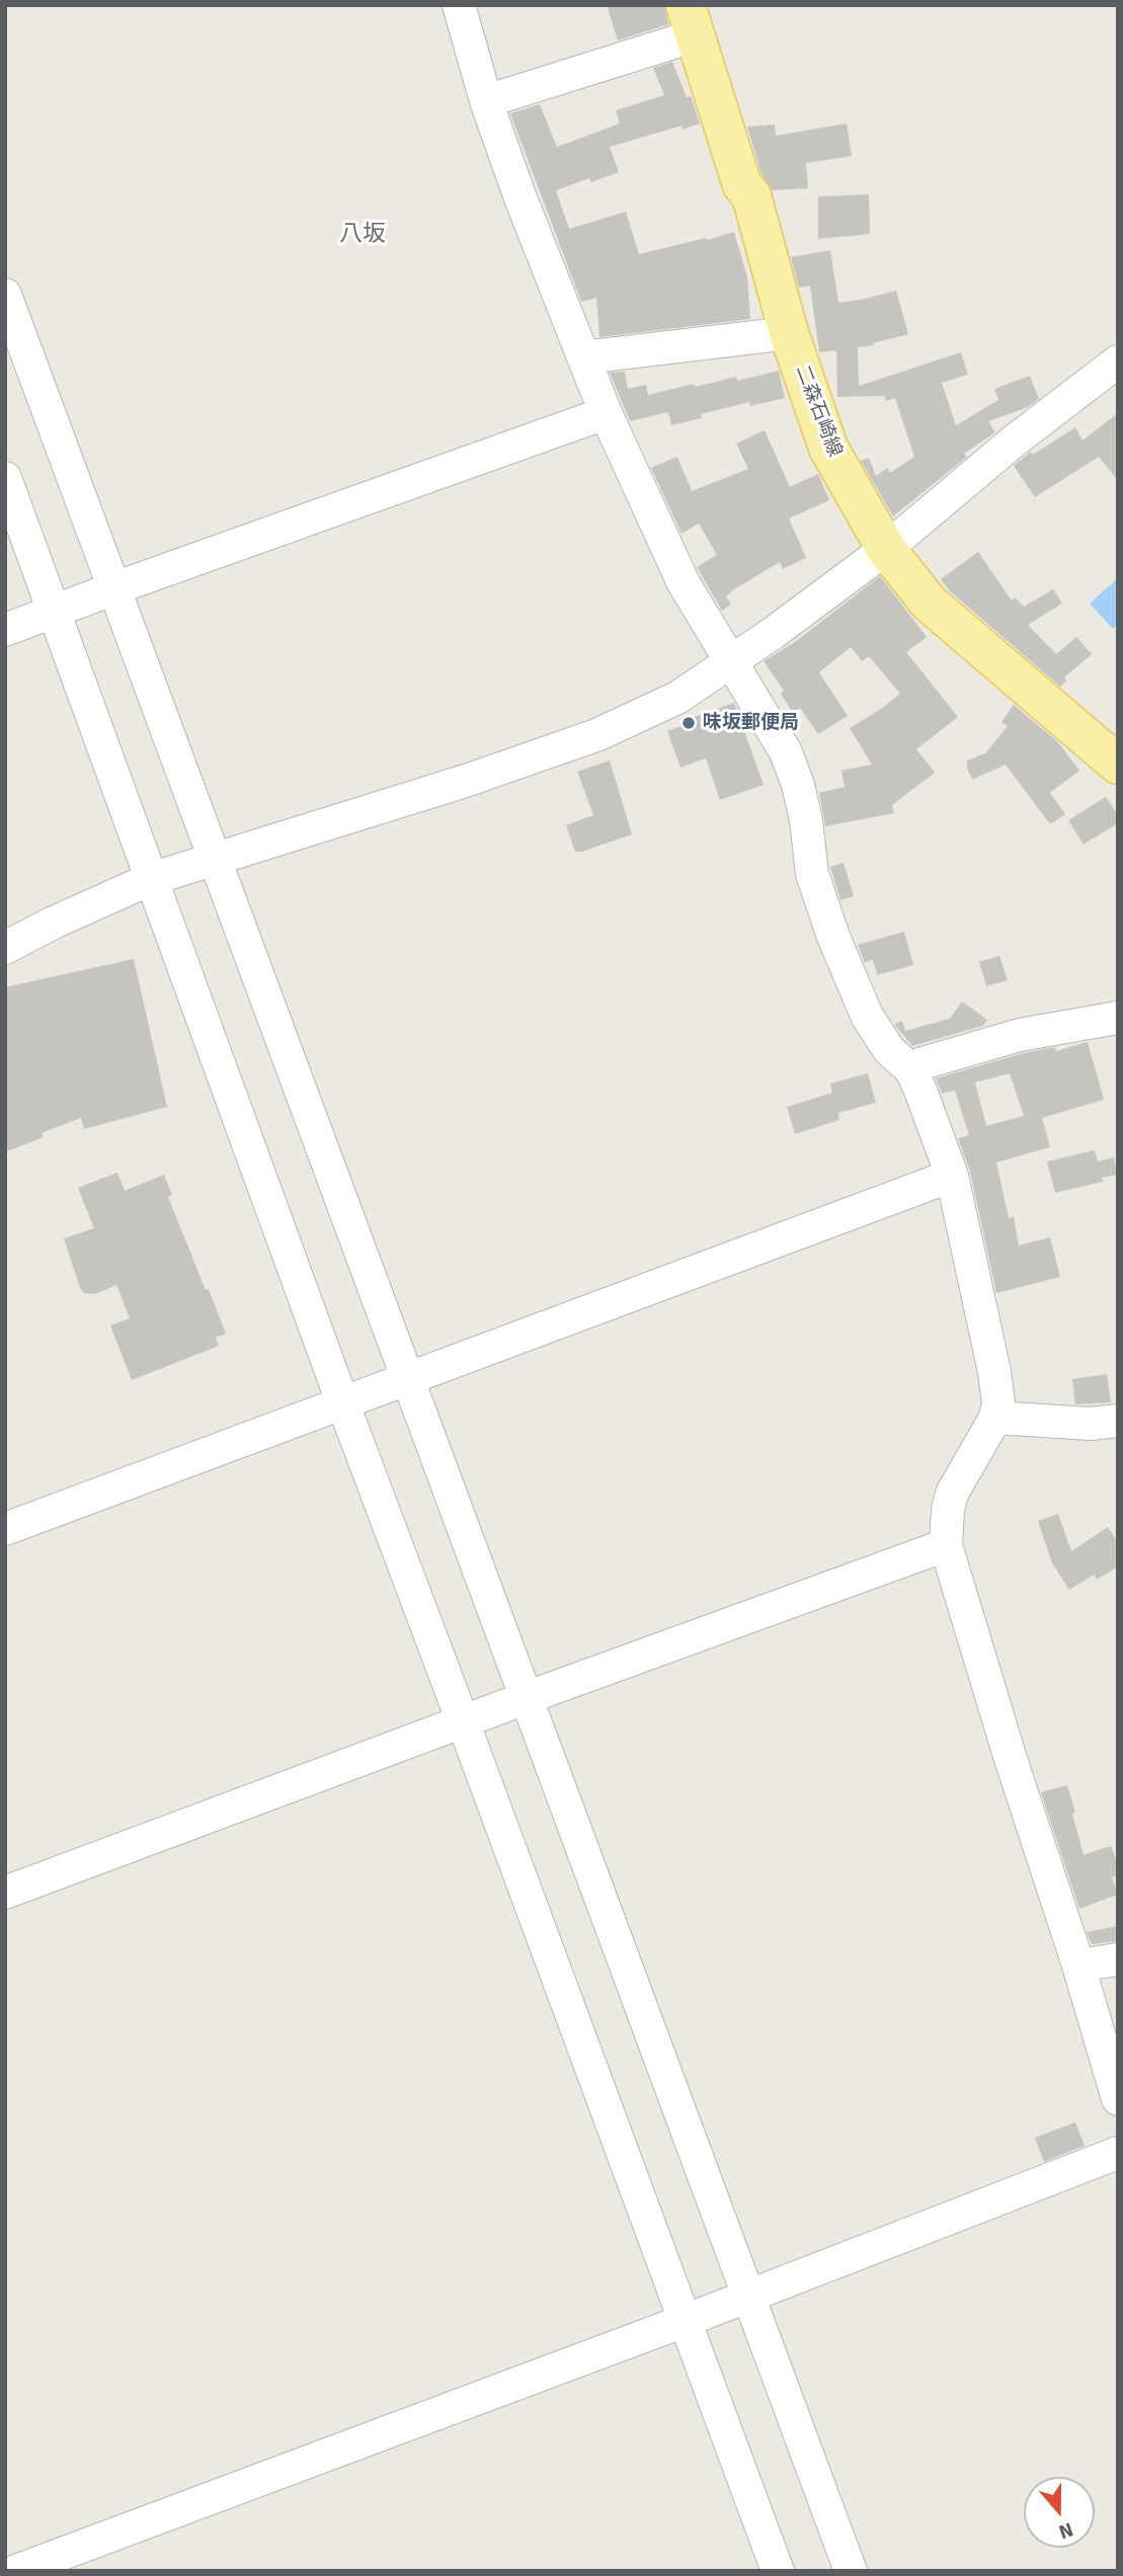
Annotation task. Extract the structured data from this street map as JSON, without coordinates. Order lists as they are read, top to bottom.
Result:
{
  "streets": {
    "main road": ["二森石崎線"]
  },
  "districts": ["八坂"],
  "places": ["味坂郵便局"],
  "north": "bottom"
}
